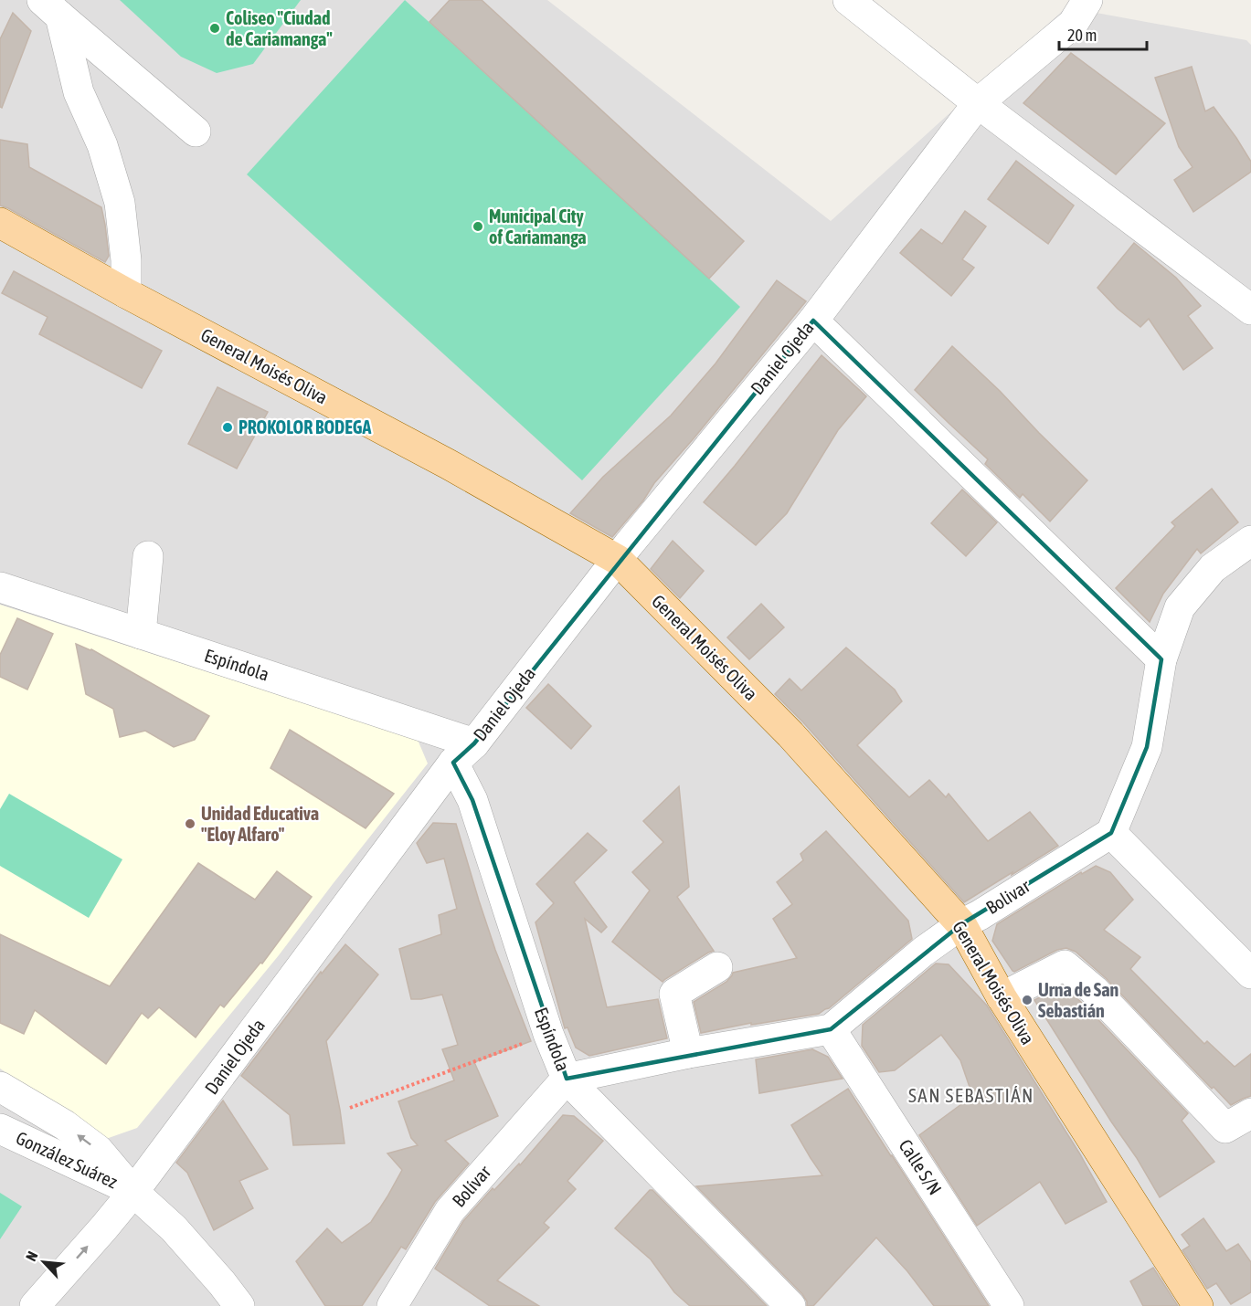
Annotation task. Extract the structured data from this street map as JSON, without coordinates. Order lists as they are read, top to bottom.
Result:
{
  "streets": {
    "main road": ["General Moisés Oliva"],
    "street": [
      "Daniel Ojeda",
      "Espíndola",
      "Bolivar",
      "González Suárez",
      "Calle S/N",
      "Bolívar"
    ]
  },
  "crossings": [
    ["Daniel Ojeda", "General Moisés Oliva"],
    ["Daniel Ojeda", "Espíndola"],
    ["Daniel Ojeda", "González Suárez"],
    ["General Moisés Oliva", "Bolivar"],
    ["Espíndola", "Bolívar"],
    ["Bolivar", "Calle S/N"]
  ],
  "districts": ["SAN SEBASTIÁN"],
  "places": [
    "Coliseo \"Ciudad de Cariamanga\"",
    "Municipal City of Cariamanga",
    "PROKOLOR BODEGA",
    "Unidad Educativa \"Eloy Alfaro\"",
    "Urna de San Sebastián"
  ],
  "scale_bar": "20 m",
  "north": "top left"
}
